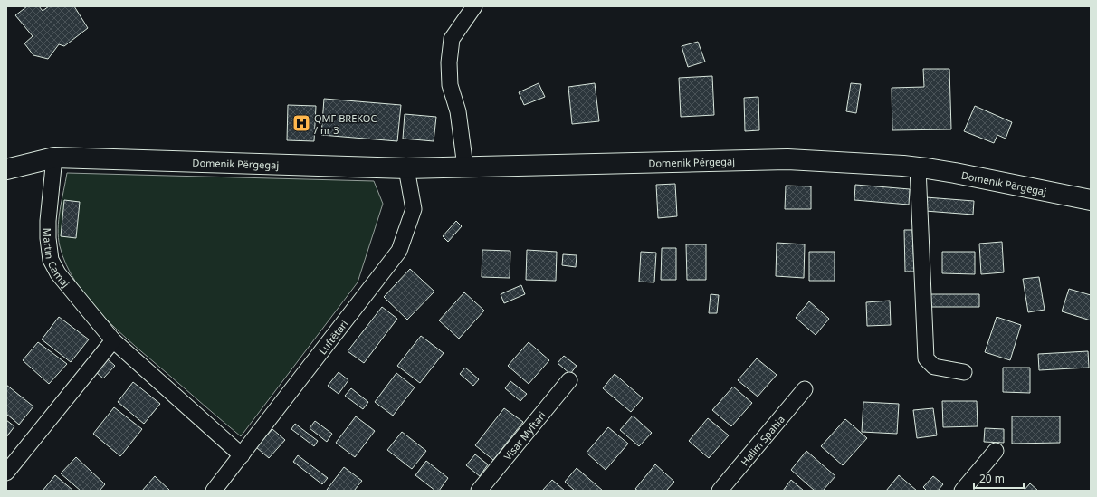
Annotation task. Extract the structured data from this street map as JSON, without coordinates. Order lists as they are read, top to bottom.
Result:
{
  "streets": {
    "main road": ["Domenik Përgegaj"],
    "street": [
      "Martin Camaj",
      "Luftëtari",
      "Visar Myftari",
      "Halim Spahia"
    ]
  },
  "crossings": [
    ["Domenik Përgegaj", "Martin Camaj"],
    ["Domenik Përgegaj", "Luftëtari"],
    ["Martin Camaj", "Luftëtari"]
  ],
  "places": {
    "hospital": ["QMF BREKOC / nr 3"]
  },
  "scale_bar": "20 m"
}
